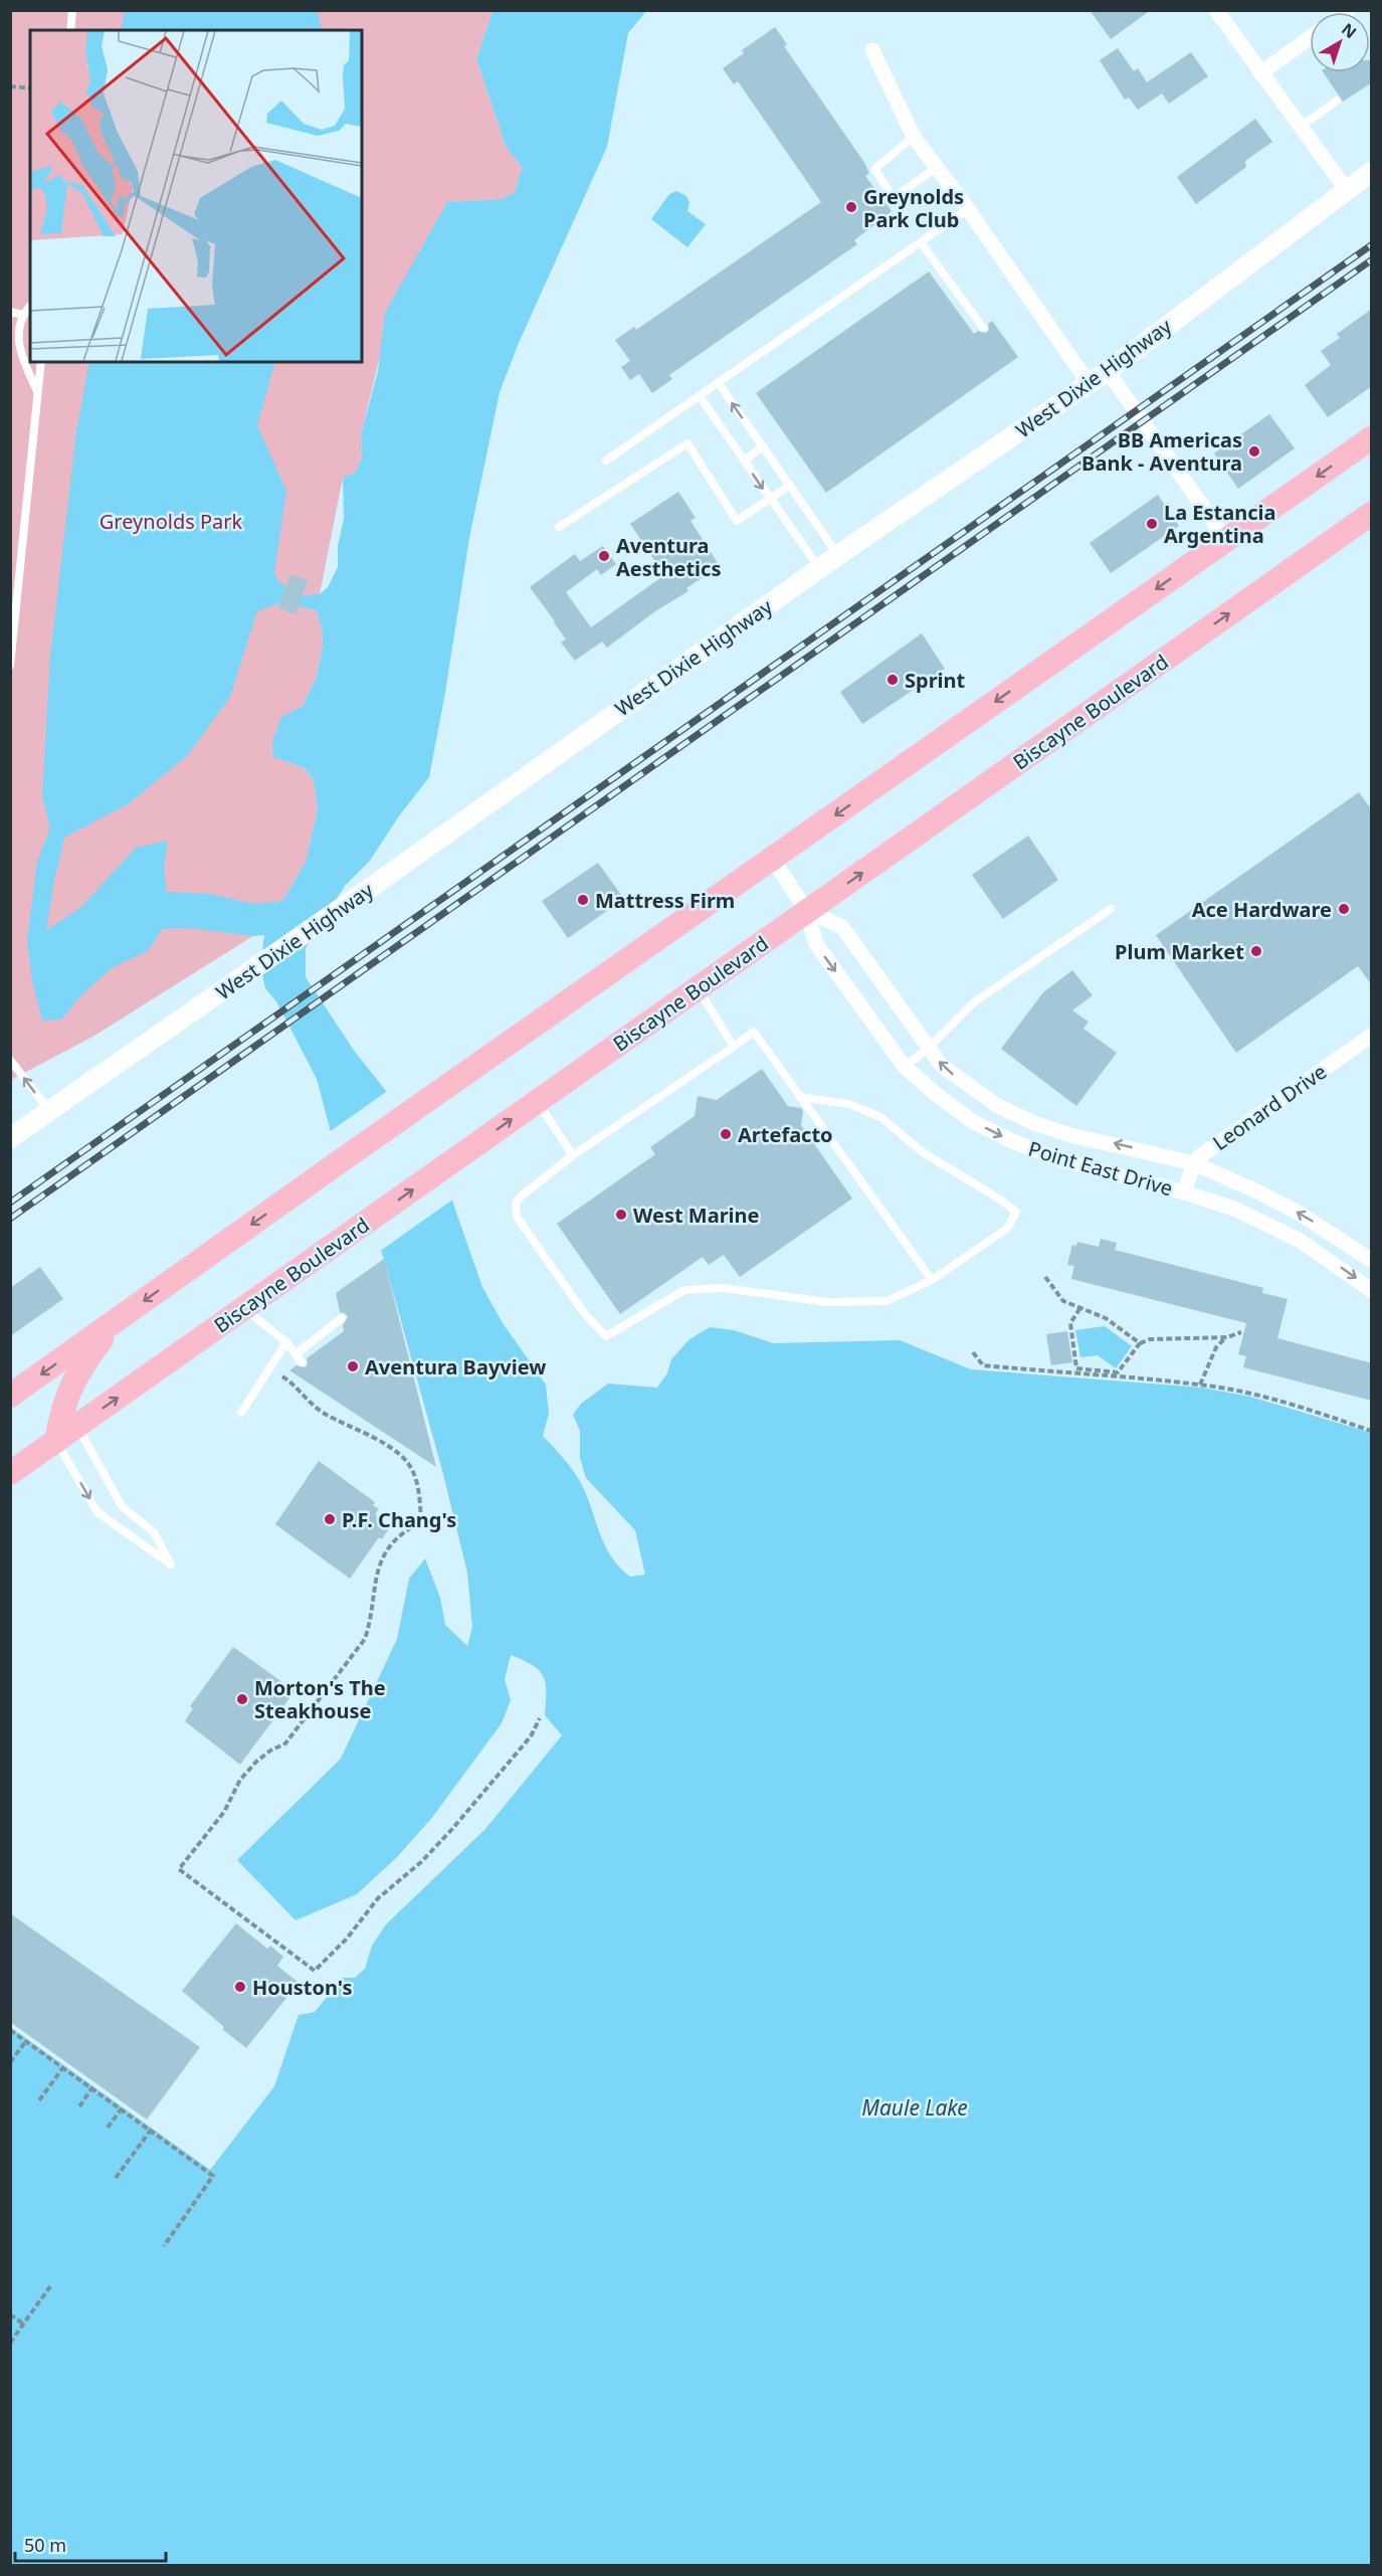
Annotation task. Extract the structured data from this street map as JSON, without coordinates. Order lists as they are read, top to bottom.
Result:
{
  "streets": {
    "main road": ["Biscayne Boulevard"],
    "street": ["West Dixie Highway", "Leonard Drive", "Point East Drive"]
  },
  "crossings": [
    ["Biscayne Boulevard", "Point East Drive"],
    ["Leonard Drive", "Point East Drive"]
  ],
  "water": ["Maule Lake"],
  "parks": ["Greynolds Park"],
  "places": [
    "Greynolds Park Club",
    "BB Americas Bank - Aventura",
    "La Estancia Argentina",
    "Aventura Aesthetics",
    "Sprint",
    "Mattress Firm",
    "Ace Hardware",
    "Plum Market",
    "Artefacto",
    "West Marine",
    "Aventura Bayview",
    "P.F. Chang's",
    "Morton's The Steakhouse",
    "Houston's"
  ],
  "scale_bar": "50 m",
  "north": "top right"
}
